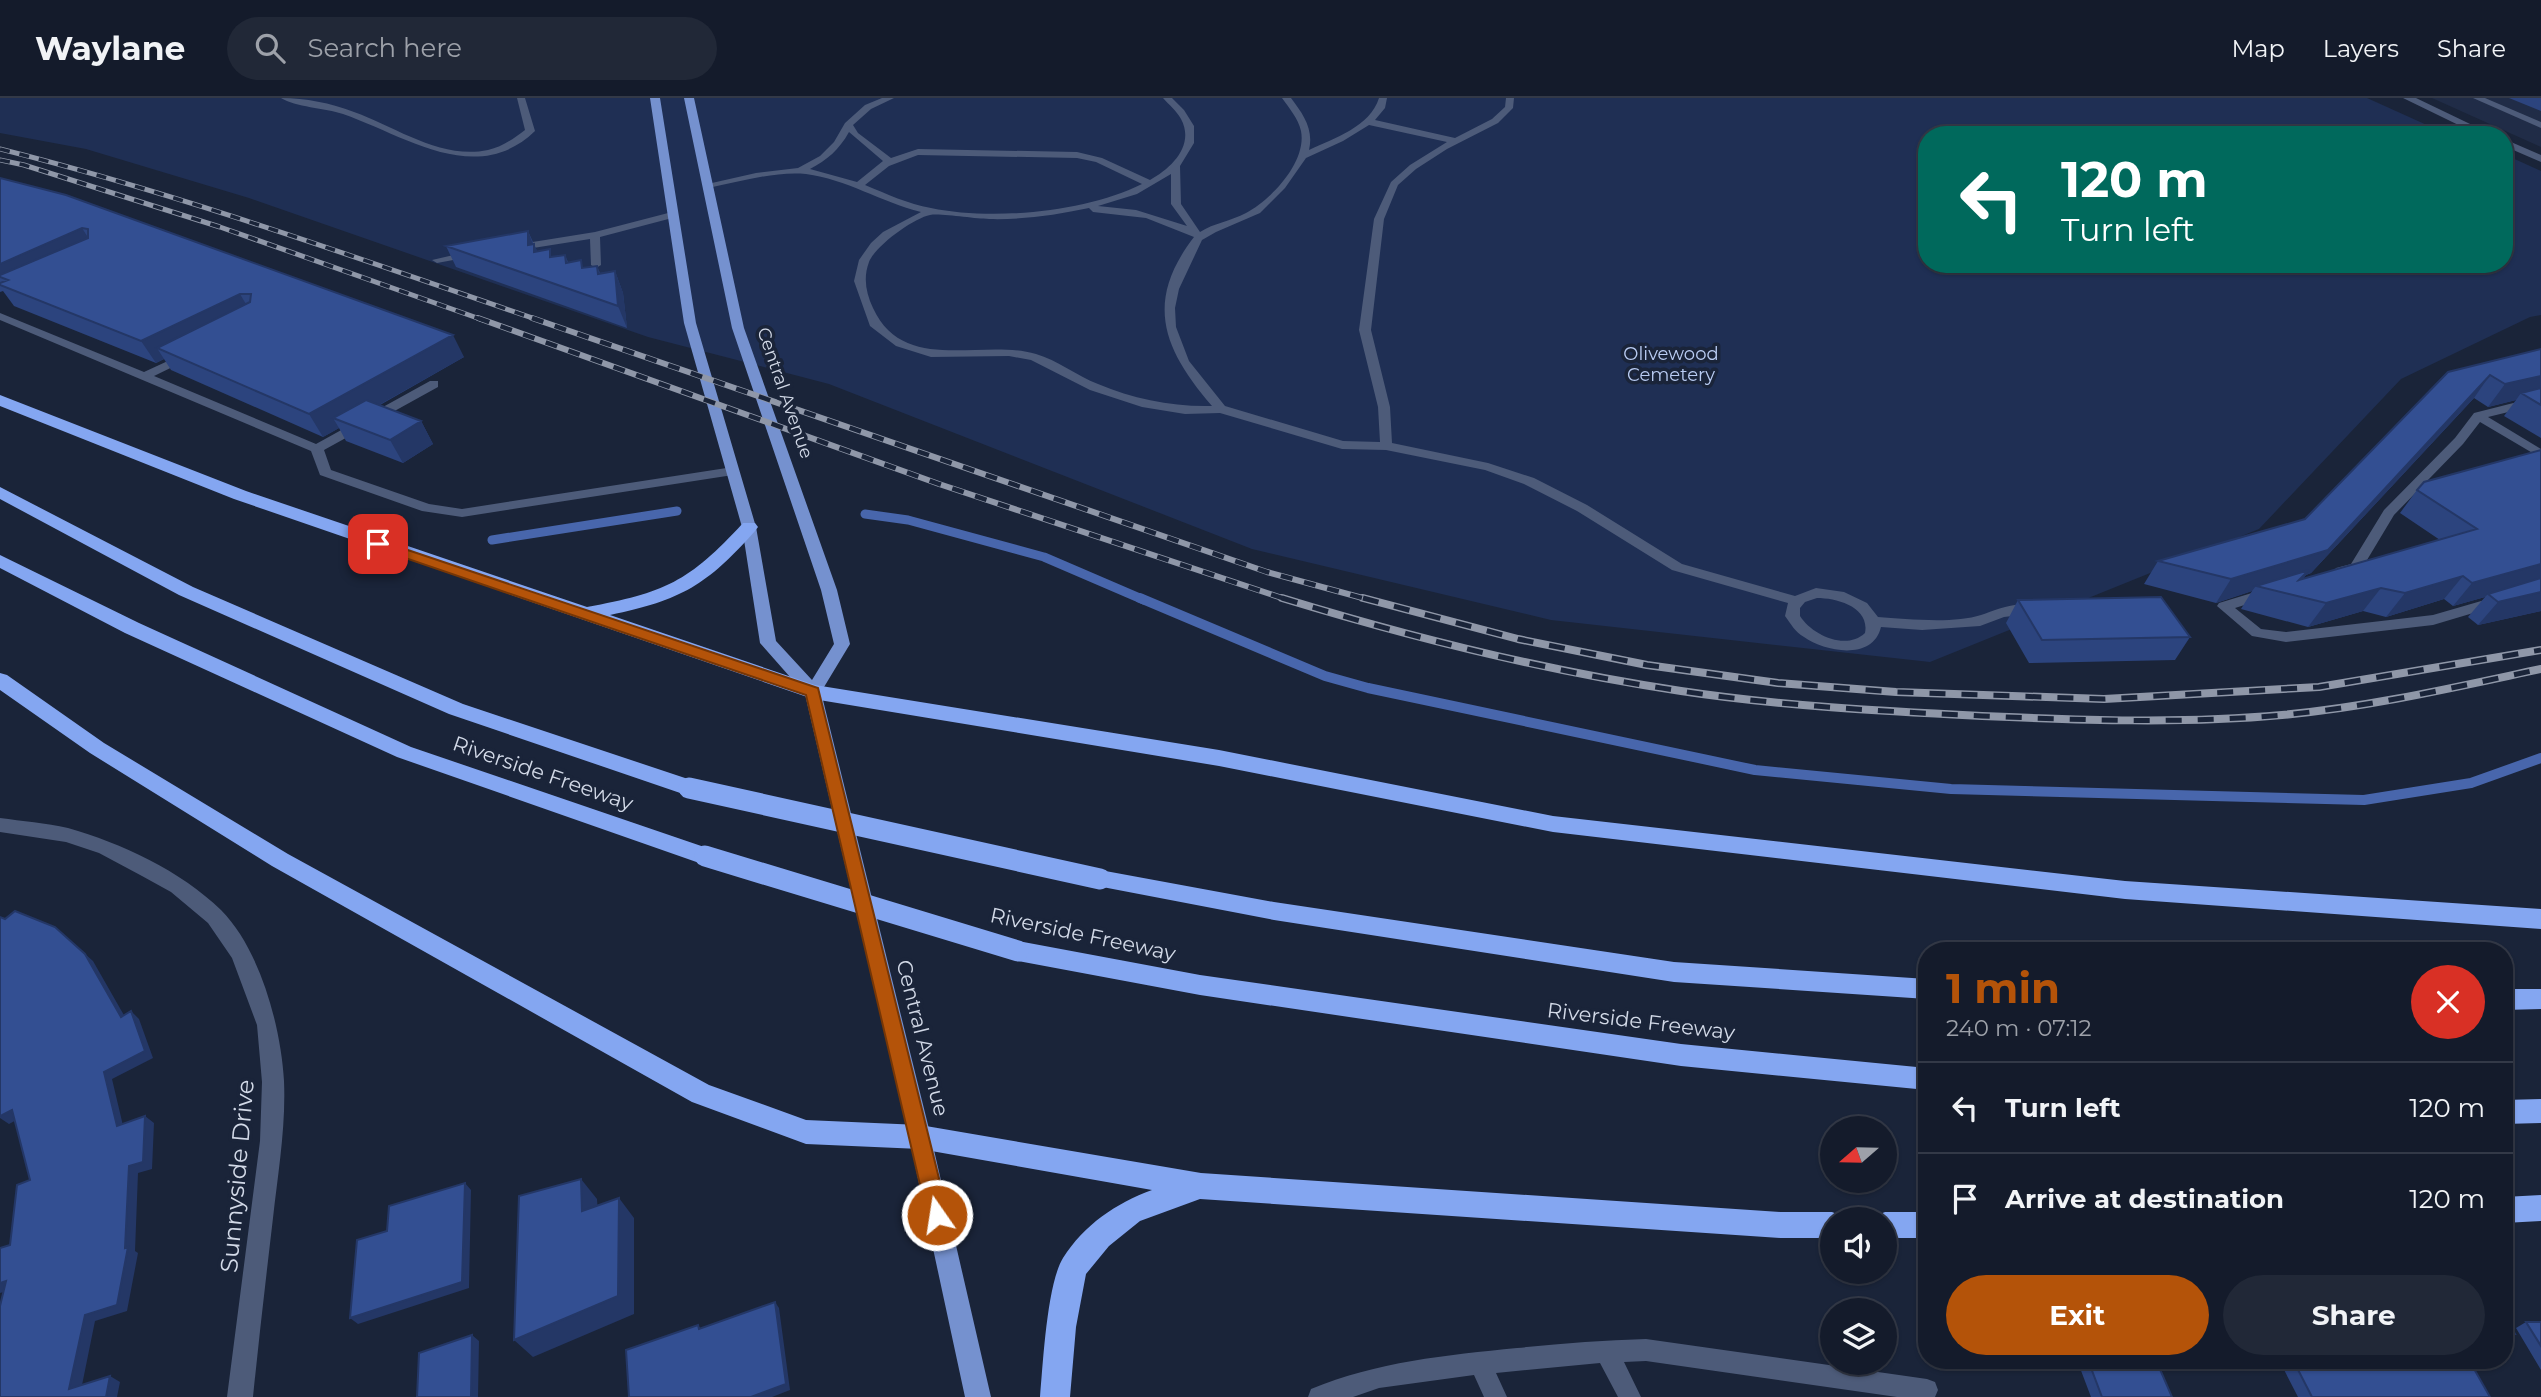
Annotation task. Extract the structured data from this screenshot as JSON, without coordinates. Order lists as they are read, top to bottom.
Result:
{
  "streets": {
    "highway": ["Riverside Freeway"],
    "main road": ["Central Avenue"],
    "street": ["Sunnyside Drive"]
  },
  "parks": ["Olivewood Cemetery"],
  "north": "left",
  "page": {
    "header": "Waylane",
    "search": "Search here",
    "nav": ["Map", "Layers", "Share"],
    "turn": ["120 m", "Turn left"],
    "heading": ["1 min", "240 m · 07:12"],
    "list": [
      {
        "name": "Turn left",
        "value": "120 m"
      },
      {
        "name": "Arrive at destination",
        "value": "120 m"
      }
    ],
    "buttons": ["Exit", "Share"]
  }
}
